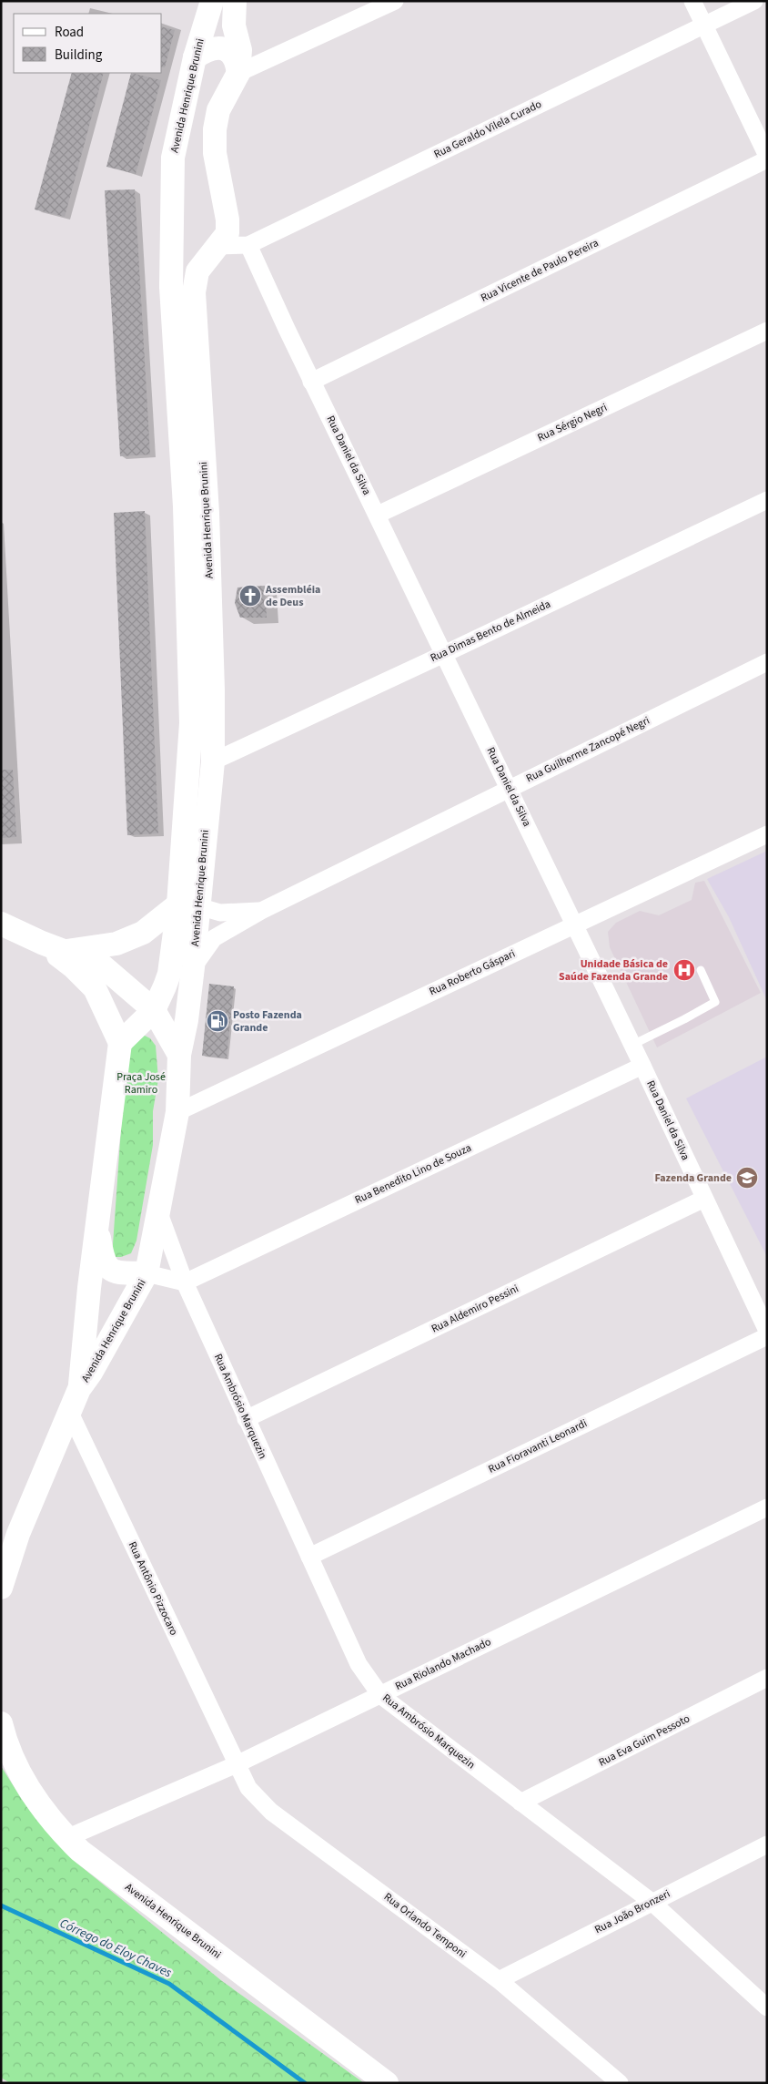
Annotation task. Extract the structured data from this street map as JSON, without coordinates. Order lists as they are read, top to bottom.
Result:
{
  "streets": {
    "main road": ["Avenida Henrique Brunini"],
    "street": [
      "Rua Geraldo Vilela Curado",
      "Rua Vicente de Paulo Pereira",
      "Rua Sérgio Negri",
      "Rua Daniel da Silva",
      "Rua Dimas Bento de Almeida",
      "Rua Guilherme Zancopé Negri",
      "Rua Roberto Gáspari",
      "Rua Benedito Lino de Souza",
      "Rua Aldemiro Pessini",
      "Rua Ambrósio Marquezin",
      "Rua Fioravanti Leonardi",
      "Rua Antônio Pizzocaro",
      "Rua Riolando Machado",
      "Rua Eva Guim Pessoto",
      "Rua João Bronzeri",
      "Rua Orlando Temponi"
    ]
  },
  "crossings": [
    ["Avenida Henrique Brunini", "Rua Geraldo Vilela Curado"],
    ["Avenida Henrique Brunini", "Rua Dimas Bento de Almeida"],
    ["Avenida Henrique Brunini", "Rua Guilherme Zancopé Negri"],
    ["Avenida Henrique Brunini", "Rua Roberto Gáspari"],
    ["Avenida Henrique Brunini", "Rua Ambrósio Marquezin"],
    ["Avenida Henrique Brunini", "Rua Antônio Pizzocaro"],
    ["Avenida Henrique Brunini", "Rua Riolando Machado"],
    ["Rua Geraldo Vilela Curado", "Rua Daniel da Silva"],
    ["Rua Vicente de Paulo Pereira", "Rua Daniel da Silva"],
    ["Rua Sérgio Negri", "Rua Daniel da Silva"],
    ["Rua Daniel da Silva", "Rua Dimas Bento de Almeida"],
    ["Rua Daniel da Silva", "Rua Guilherme Zancopé Negri"],
    ["Rua Daniel da Silva", "Rua Roberto Gáspari"],
    ["Rua Daniel da Silva", "Rua Benedito Lino de Souza"],
    ["Rua Daniel da Silva", "Rua Aldemiro Pessini"],
    ["Rua Benedito Lino de Souza", "Rua Ambrósio Marquezin"],
    ["Rua Aldemiro Pessini", "Rua Ambrósio Marquezin"],
    ["Rua Ambrósio Marquezin", "Rua Fioravanti Leonardi"],
    ["Rua Ambrósio Marquezin", "Rua Riolando Machado"],
    ["Rua Ambrósio Marquezin", "Rua Eva Guim Pessoto"],
    ["Rua Ambrósio Marquezin", "Rua João Bronzeri"],
    ["Rua Antônio Pizzocaro", "Rua Riolando Machado"],
    ["Rua Antônio Pizzocaro", "Rua Orlando Temponi"],
    ["Rua Riolando Machado", "Rua Orlando Temponi"],
    ["Rua João Bronzeri", "Rua Orlando Temponi"]
  ],
  "water": ["Córrego do Eloy Chaves"],
  "parks": ["Praça José Ramiro"],
  "places": {
    "church": ["Assembléia de Deus"],
    "hospital": ["Unidade Básica de Saúde Fazenda Grande"],
    "fuel station": ["Posto Fazenda Grande"],
    "school or university": ["Fazenda Grande"]
  },
  "legend": ["Road", "Building"]
}
